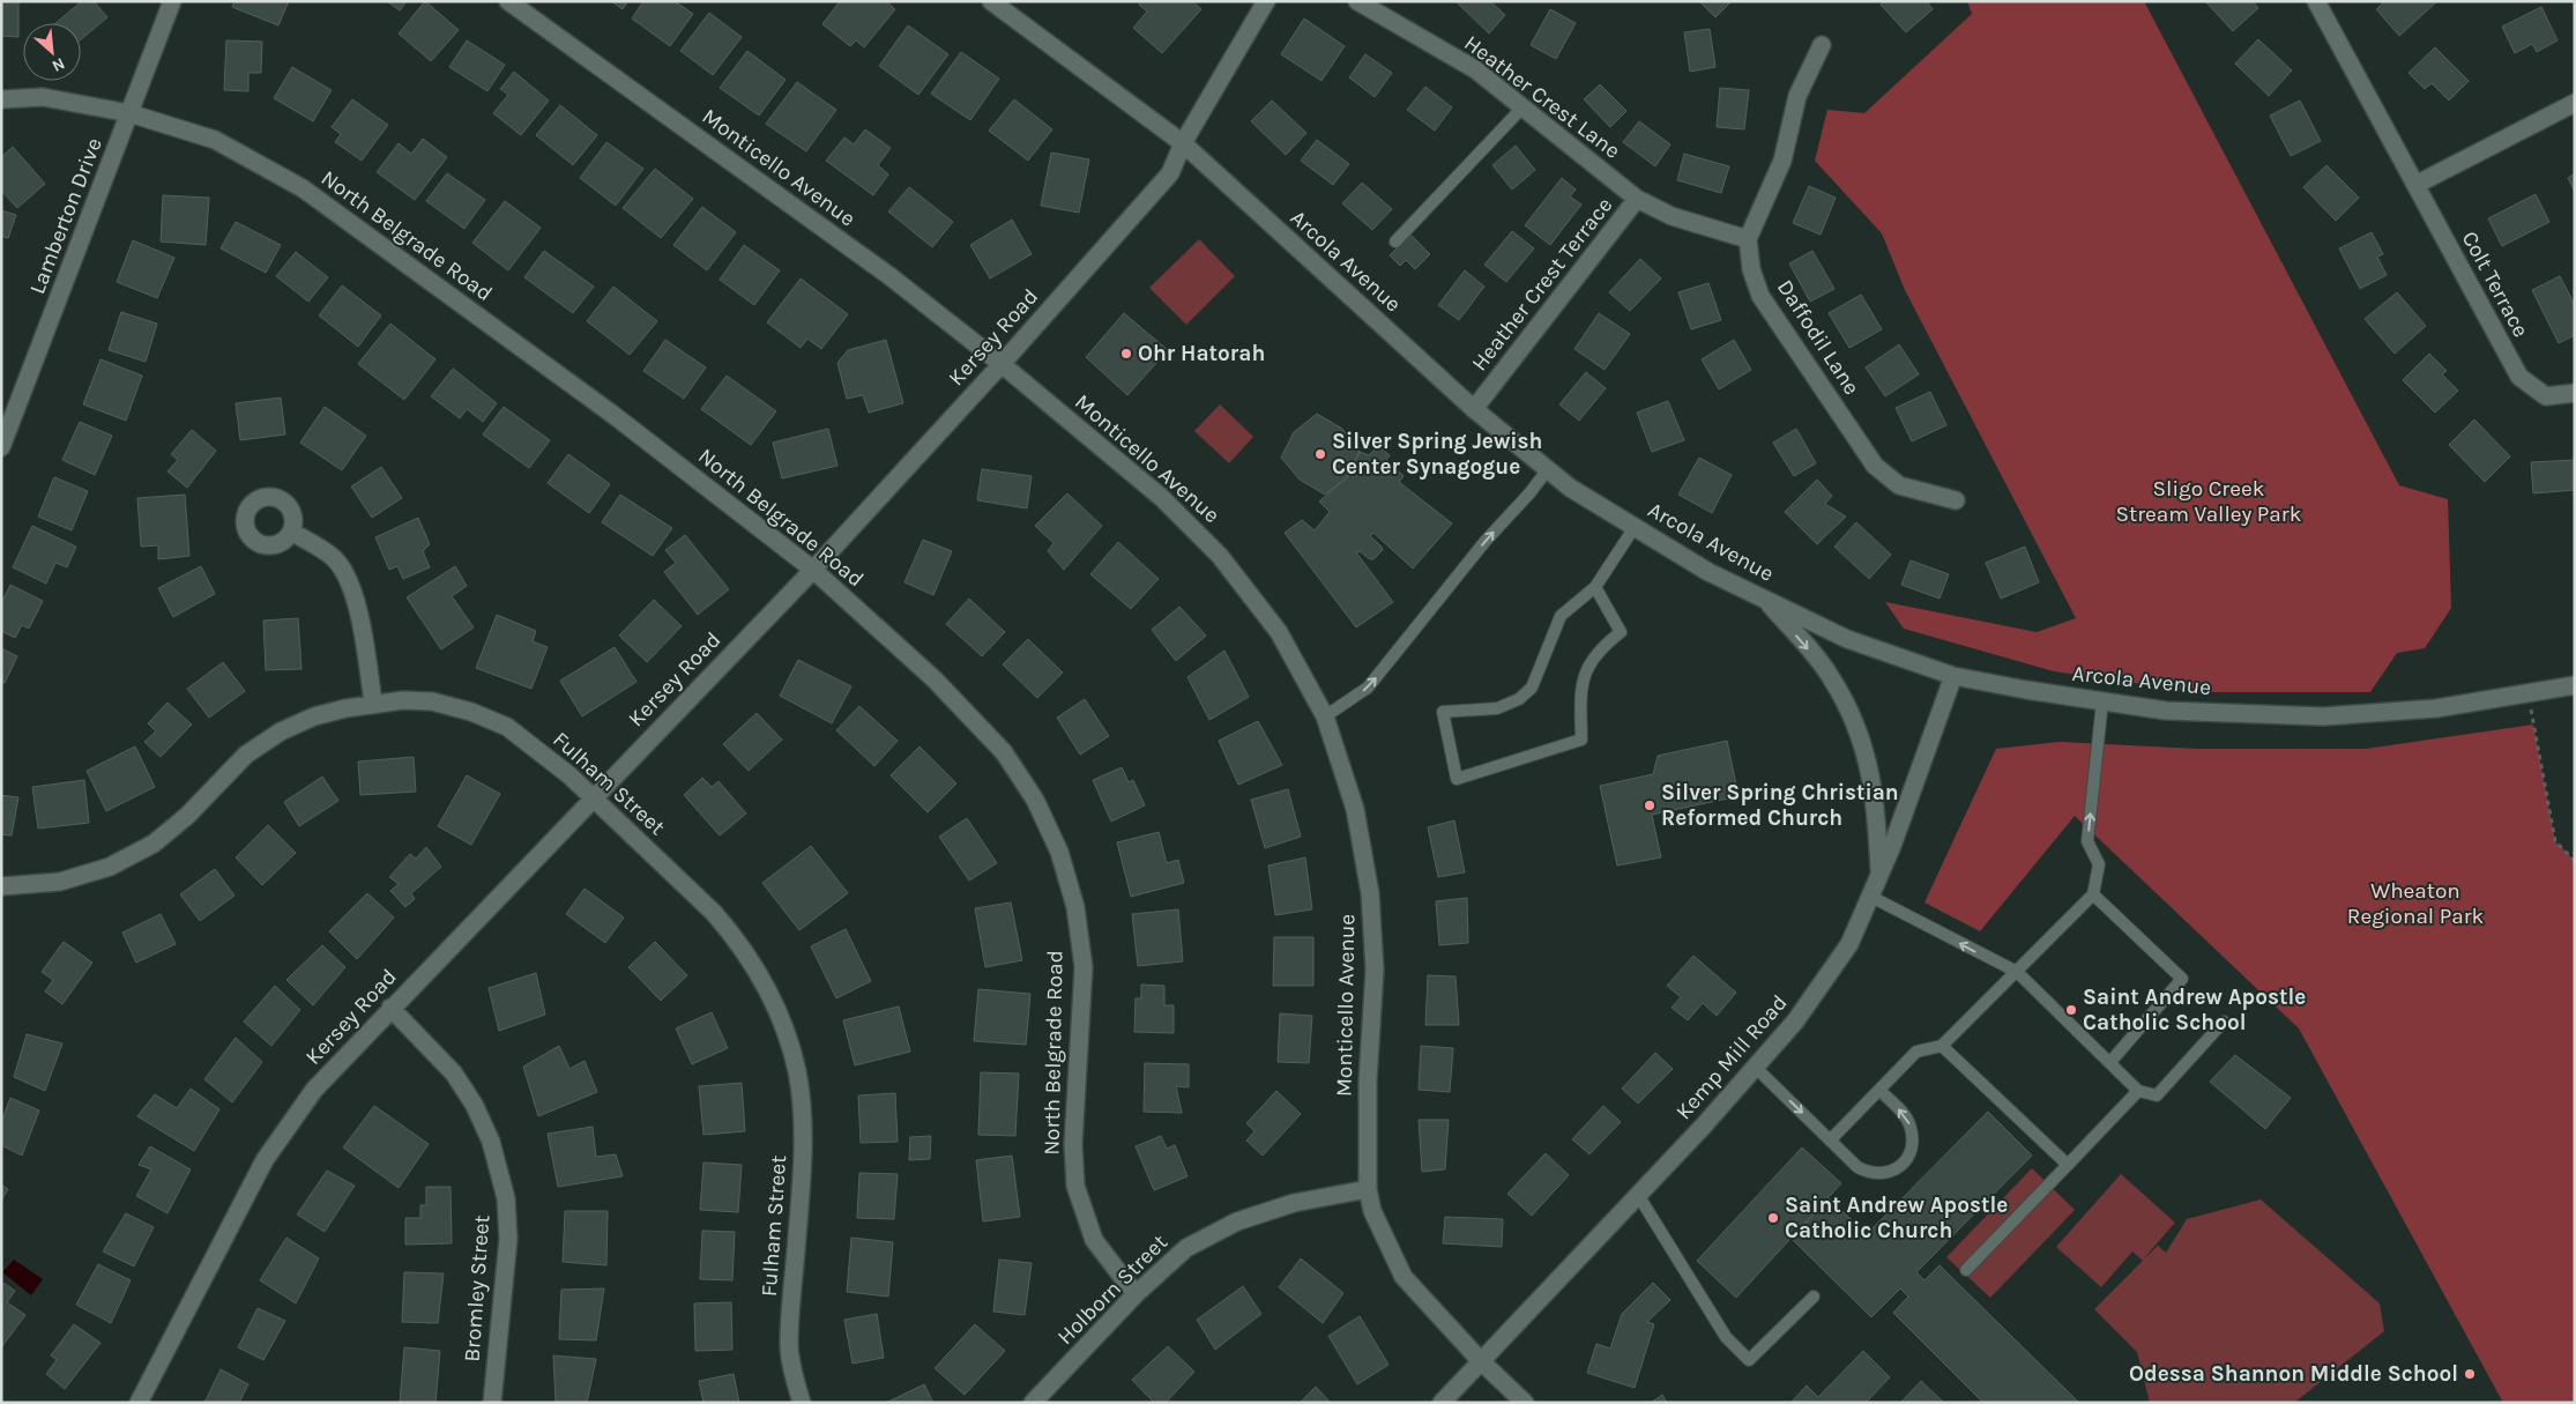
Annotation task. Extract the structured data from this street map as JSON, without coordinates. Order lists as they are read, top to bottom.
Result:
{
  "streets": {
    "street": [
      "Heather Crest Lane",
      "Monticello Avenue",
      "Lamberton Drive",
      "North Belgrade Road",
      "Arcola Avenue",
      "Heather Crest Terrace",
      "Colt Terrace",
      "Kersey Road",
      "Daffodil Lane",
      "Fulham Street",
      "Kemp Mill Road",
      "Bromley Street",
      "Holborn Street"
    ]
  },
  "crossings": [
    ["Heather Crest Lane", "Heather Crest Terrace"],
    ["Monticello Avenue", "Kersey Road"],
    ["Monticello Avenue", "Kemp Mill Road"],
    ["Monticello Avenue", "Holborn Street"],
    ["Lamberton Drive", "North Belgrade Road"],
    ["North Belgrade Road", "Kersey Road"],
    ["North Belgrade Road", "Holborn Street"],
    ["Arcola Avenue", "Heather Crest Terrace"],
    ["Arcola Avenue", "Kersey Road"],
    ["Arcola Avenue", "Kemp Mill Road"],
    ["Heather Crest Terrace", "Daffodil Lane"],
    ["Kersey Road", "Fulham Street"],
    ["Kersey Road", "Bromley Street"]
  ],
  "parks": ["Sligo Creek Stream Valley Park", "Wheaton Regional Park"],
  "places": [
    "Ohr Hatorah",
    "Silver Spring Jewish Center Synagogue",
    "Silver Spring Christian Reformed Church",
    "Saint Andrew Apostle Catholic School",
    "Saint Andrew Apostle Catholic Church",
    "Odessa Shannon Middle School"
  ],
  "north": "bottom right"
}
